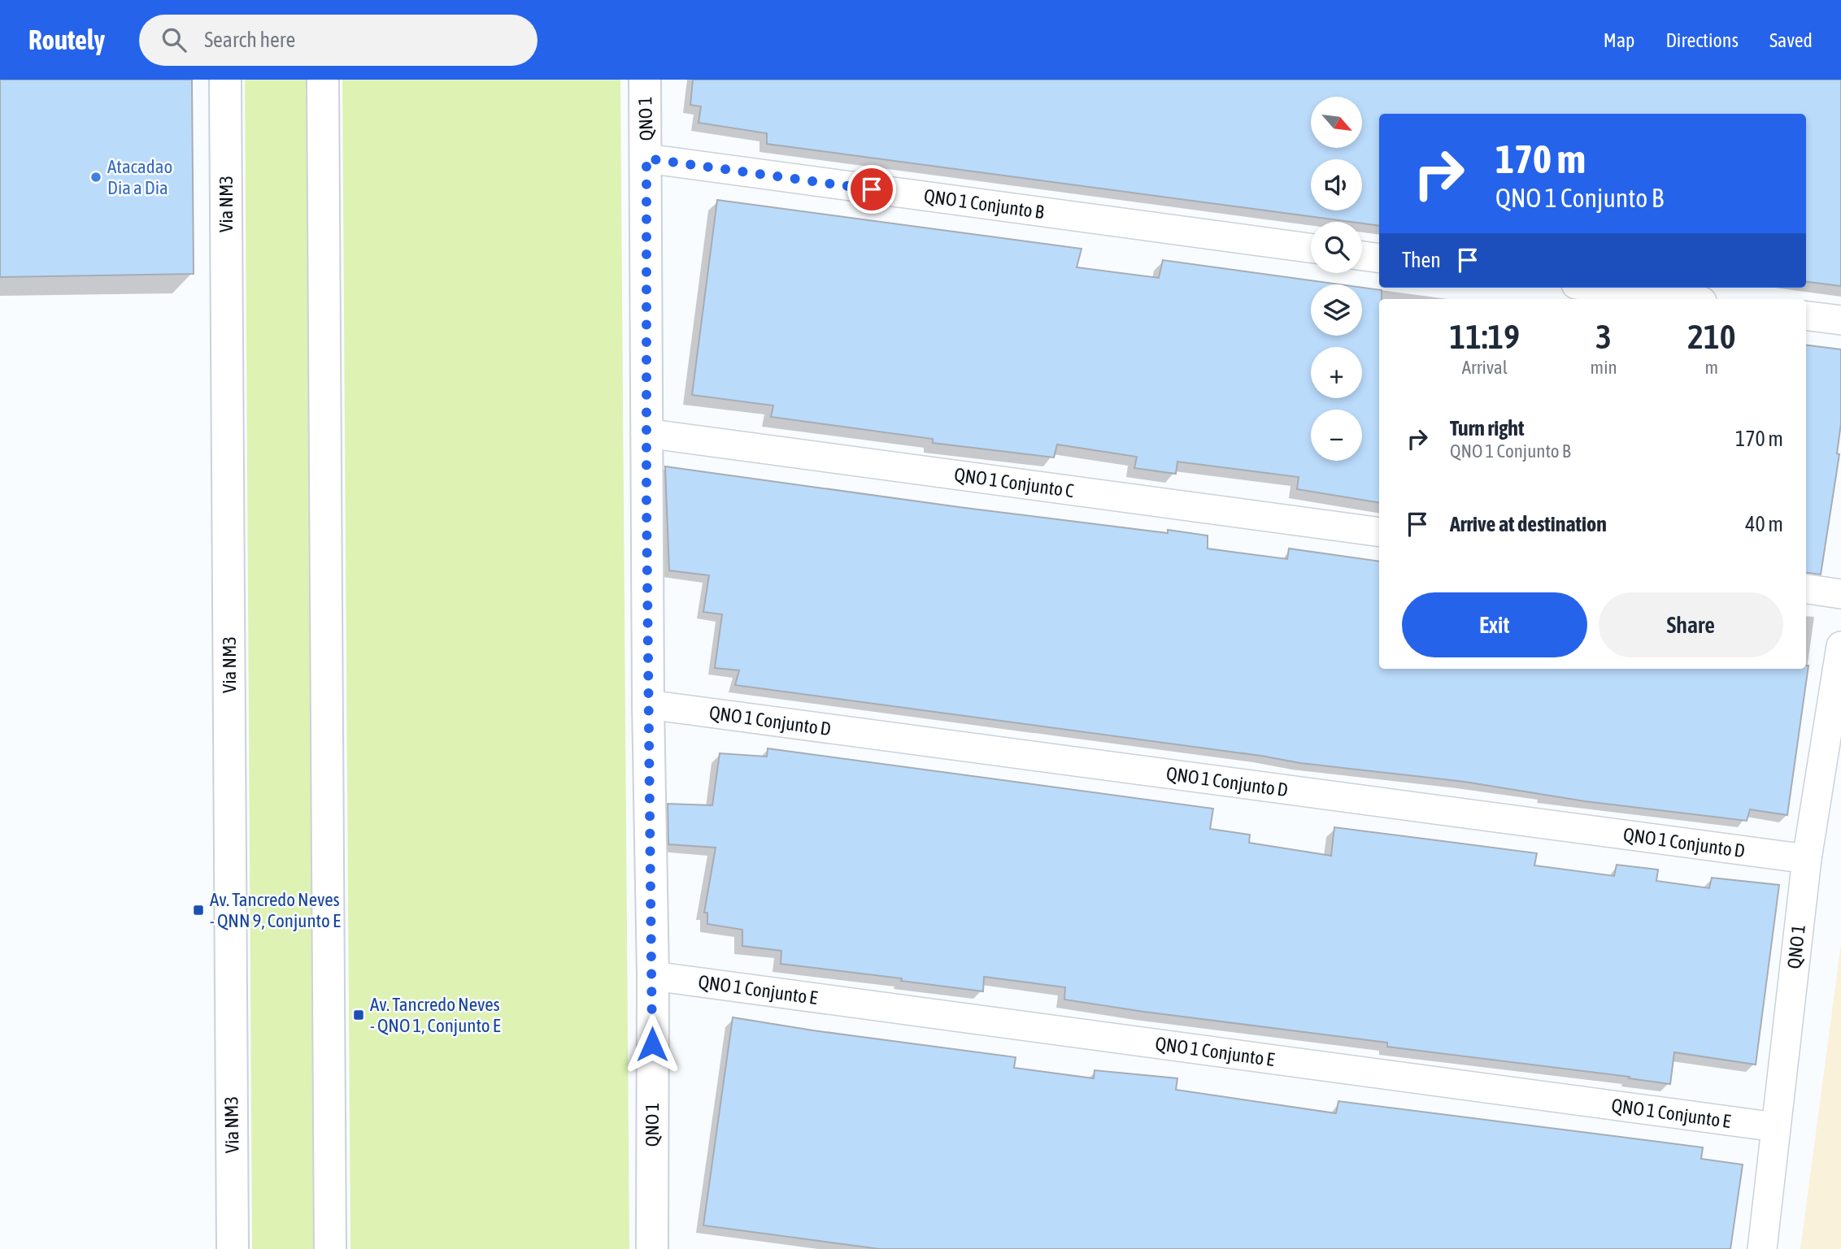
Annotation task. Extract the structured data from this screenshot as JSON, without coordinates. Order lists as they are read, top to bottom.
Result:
{
  "streets": {
    "main road": ["QNO 1", "Via NM3"],
    "street": [
      "QNO 1 Conjunto B",
      "QNO 1 Conjunto C",
      "QNO 1 Conjunto D",
      "QNO 1 Conjunto E"
    ]
  },
  "crossings": [
    ["QNO 1", "QNO 1 Conjunto B"],
    ["QNO 1", "QNO 1 Conjunto C"],
    ["QNO 1", "QNO 1 Conjunto D"],
    ["QNO 1", "QNO 1 Conjunto E"]
  ],
  "places": {
    "other": ["Atacadao Dia a Dia"],
    "transit": ["Av. Tancredo Neves - QNN 9, Conjunto E", "Av. Tancredo Neves - QNO 1, Conjunto E"]
  },
  "north": "bottom right",
  "page": {
    "header": "Routely",
    "search": "Search here",
    "nav": ["Map", "Directions", "Saved"],
    "map_buttons": ["+", "−"],
    "turn": ["170 m", "QNO 1 Conjunto B"],
    "then": "Then",
    "eta": [
      "11:19",
      "Arrival",
      "3",
      "min",
      "210",
      "m"
    ],
    "list": [
      {
        "name": "Turn right",
        "note": "QNO 1 Conjunto B",
        "value": "170 m"
      },
      {
        "name": "Arrive at destination",
        "value": "40 m"
      }
    ],
    "buttons": ["Exit", "Share"]
  }
}
